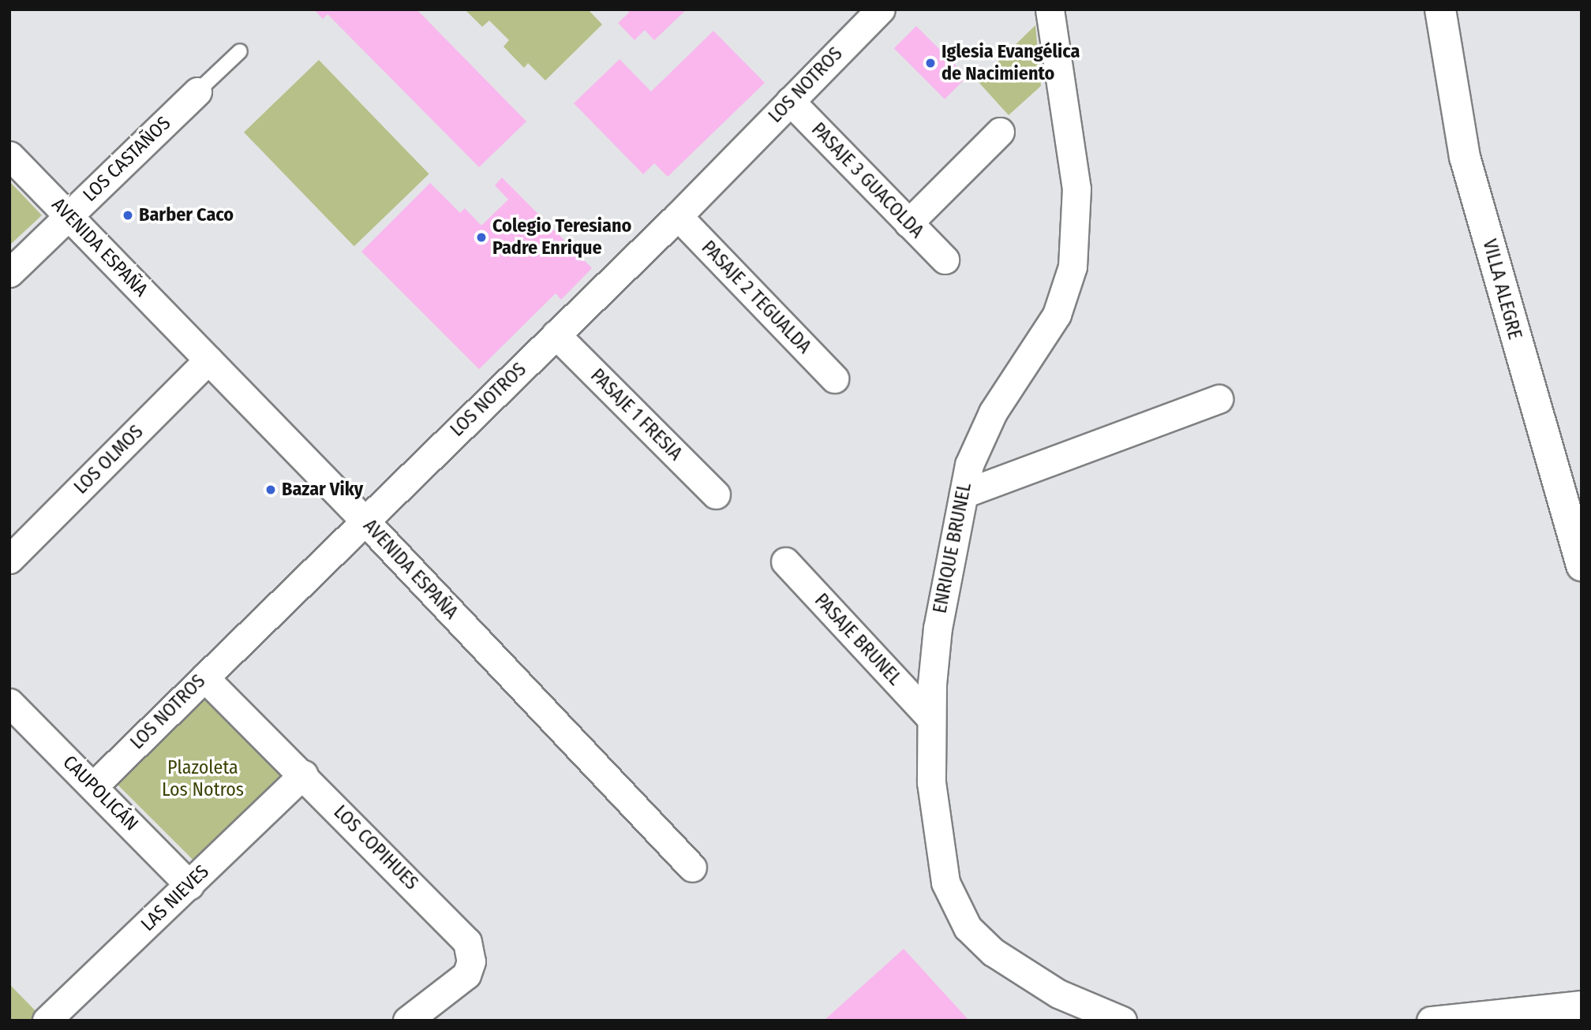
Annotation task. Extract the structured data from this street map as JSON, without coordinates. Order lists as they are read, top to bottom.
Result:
{
  "streets": {
    "main road": ["VILLA ALEGRE"],
    "street": [
      "LOS NOTROS",
      "LOS CASTAÑOS",
      "PASAJE 3 GUACOLDA",
      "AVENIDA ESPAÑA",
      "PASAJE 2 TEGUALDA",
      "PASAJE 1 FRESIA",
      "LOS OLMOS",
      "ENRIQUE BRUNEL",
      "PASAJE BRUNEL",
      "CAUPOLICÁN",
      "LOS COPIHUES",
      "LAS NIEVES"
    ]
  },
  "crossings": [
    ["LOS NOTROS", "PASAJE 3 GUACOLDA"],
    ["LOS NOTROS", "AVENIDA ESPAÑA"],
    ["LOS NOTROS", "PASAJE 2 TEGUALDA"],
    ["LOS NOTROS", "PASAJE 1 FRESIA"],
    ["LOS NOTROS", "CAUPOLICÁN"],
    ["LOS NOTROS", "LOS COPIHUES"],
    ["LOS CASTAÑOS", "AVENIDA ESPAÑA"],
    ["AVENIDA ESPAÑA", "LOS OLMOS"],
    ["ENRIQUE BRUNEL", "PASAJE BRUNEL"],
    ["CAUPOLICÁN", "LAS NIEVES"],
    ["LOS COPIHUES", "LAS NIEVES"]
  ],
  "parks": ["Plazoleta Los Notros"],
  "places": [
    "Iglesia Evangélica de Nacimiento",
    "Barber Caco",
    "Colegio Teresiano Padre Enrique",
    "Bazar Viky"
  ]
}
